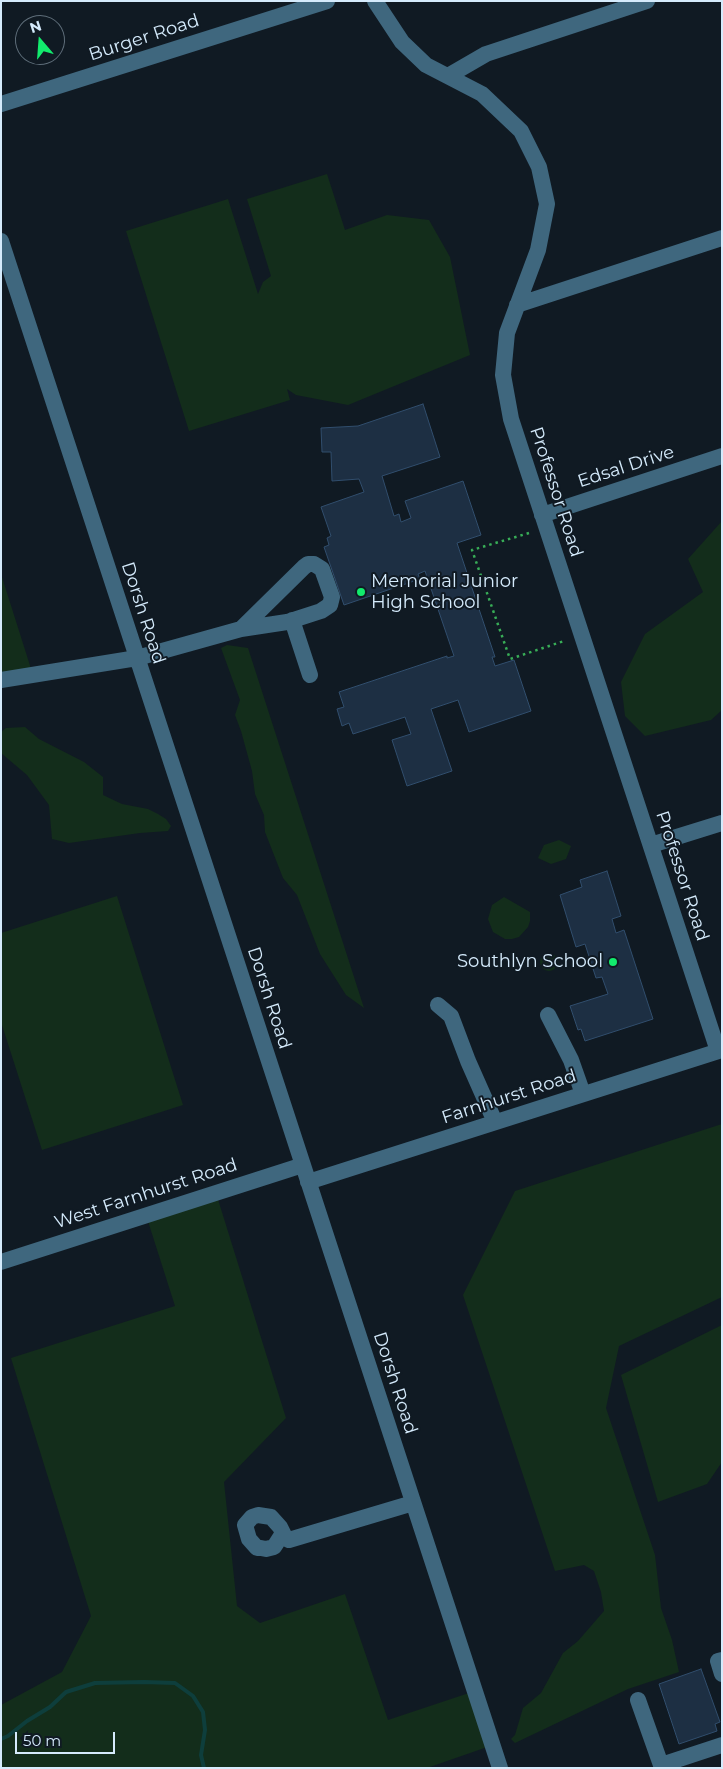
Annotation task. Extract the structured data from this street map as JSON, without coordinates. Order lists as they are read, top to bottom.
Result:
{
  "streets": {
    "street": [
      "Burger Road",
      "Edsal Drive",
      "Professor Road",
      "Dorsh Road",
      "Farnhurst Road",
      "West Farnhurst Road"
    ]
  },
  "crossings": [
    ["Edsal Drive", "Professor Road"],
    ["Professor Road", "Farnhurst Road"],
    ["Dorsh Road", "Farnhurst Road"],
    ["Dorsh Road", "West Farnhurst Road"]
  ],
  "places": ["Memorial Junior High School", "Southlyn School"],
  "scale_bar": "50 m",
  "north": "top"
}
